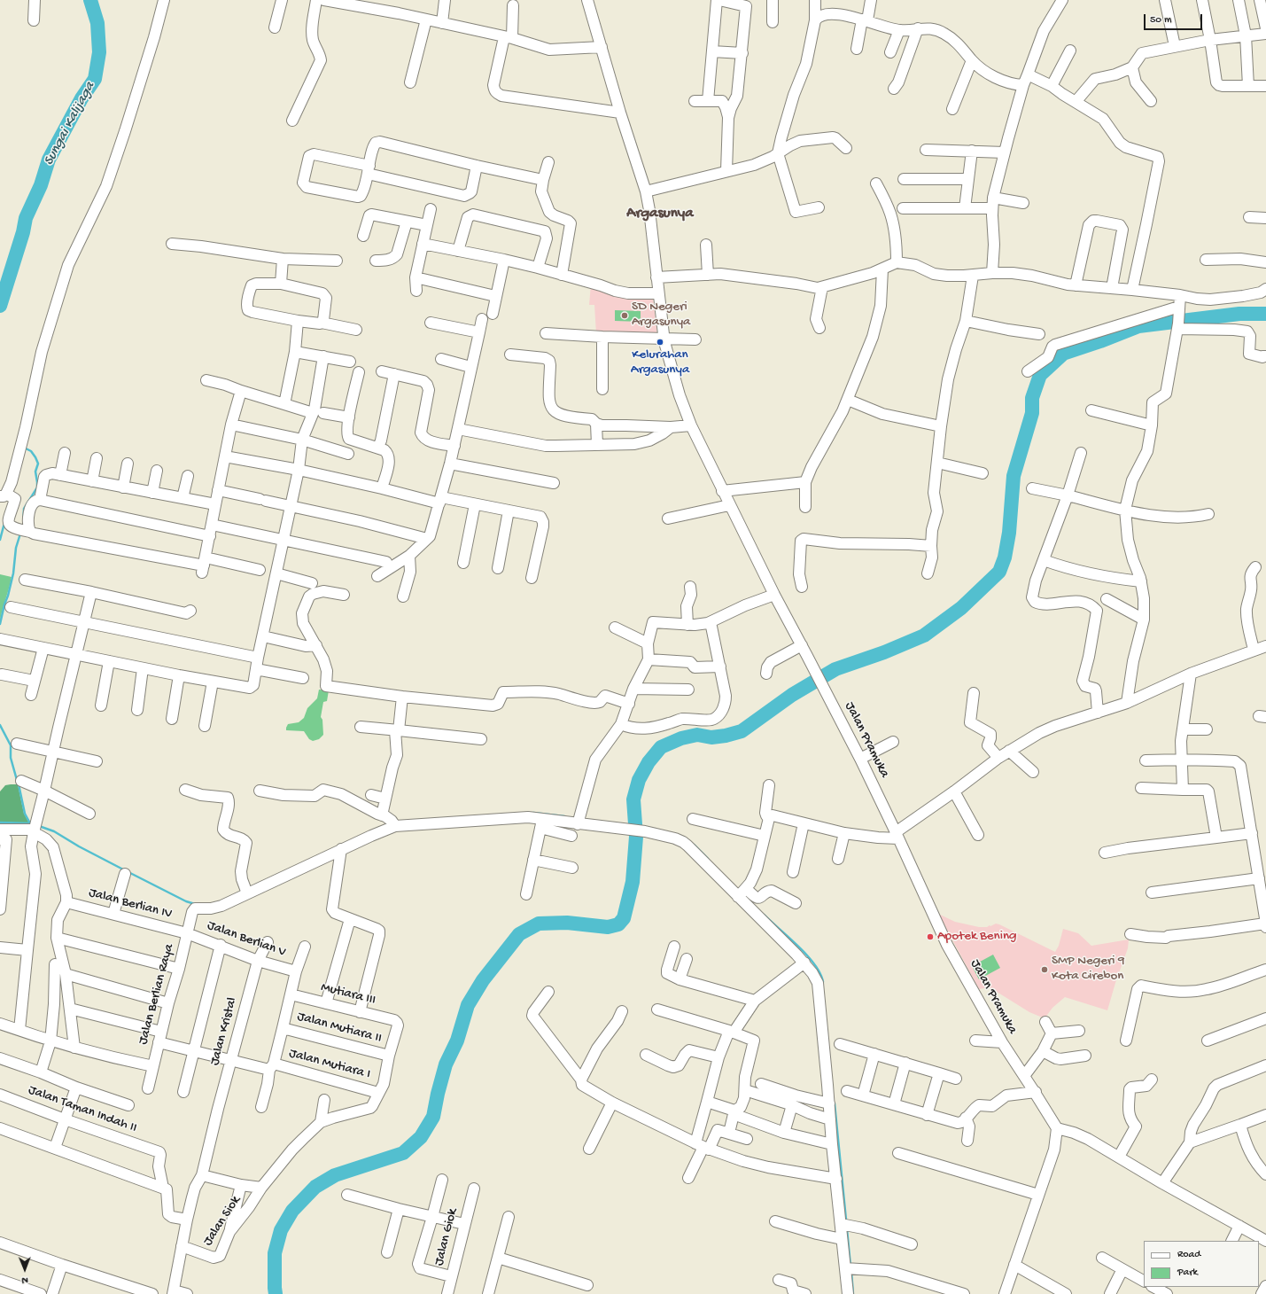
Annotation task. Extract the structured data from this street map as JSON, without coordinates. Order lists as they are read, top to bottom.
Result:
{
  "streets": {
    "street": [
      "Jalan Pramuka",
      "Jalan Berlian IV",
      "Jalan Berlian V",
      "Jalan Berlian Raya",
      "Mutiara III",
      "Jalan Mutiara II",
      "Jalan Kristal",
      "Jalan Mutiara I",
      "Jalan Taman Indah II",
      "Jalan Siok",
      "Jalan Giok"
    ]
  },
  "crossings": [
    ["Jalan Berlian IV", "Jalan Berlian V"],
    ["Jalan Berlian IV", "Jalan Berlian Raya"],
    ["Jalan Berlian V", "Jalan Berlian Raya"],
    ["Jalan Berlian V", "Jalan Kristal"],
    ["Jalan Berlian Raya", "Jalan Mutiara I"],
    ["Mutiara III", "Jalan Mutiara II"],
    ["Jalan Kristal", "Jalan Mutiara I"],
    ["Jalan Kristal", "Jalan Siok"]
  ],
  "districts": ["Argasunya"],
  "water": ["Sungai Kalijaga"],
  "places": [
    "SD Negeri Argasunya",
    "Kelurahan Argasunya",
    "Apotek Bening",
    "SMP Negeri 9 Kota Cirebon"
  ],
  "legend": ["Road", "Park"],
  "scale_bar": "50 m",
  "north": "bottom"
}
